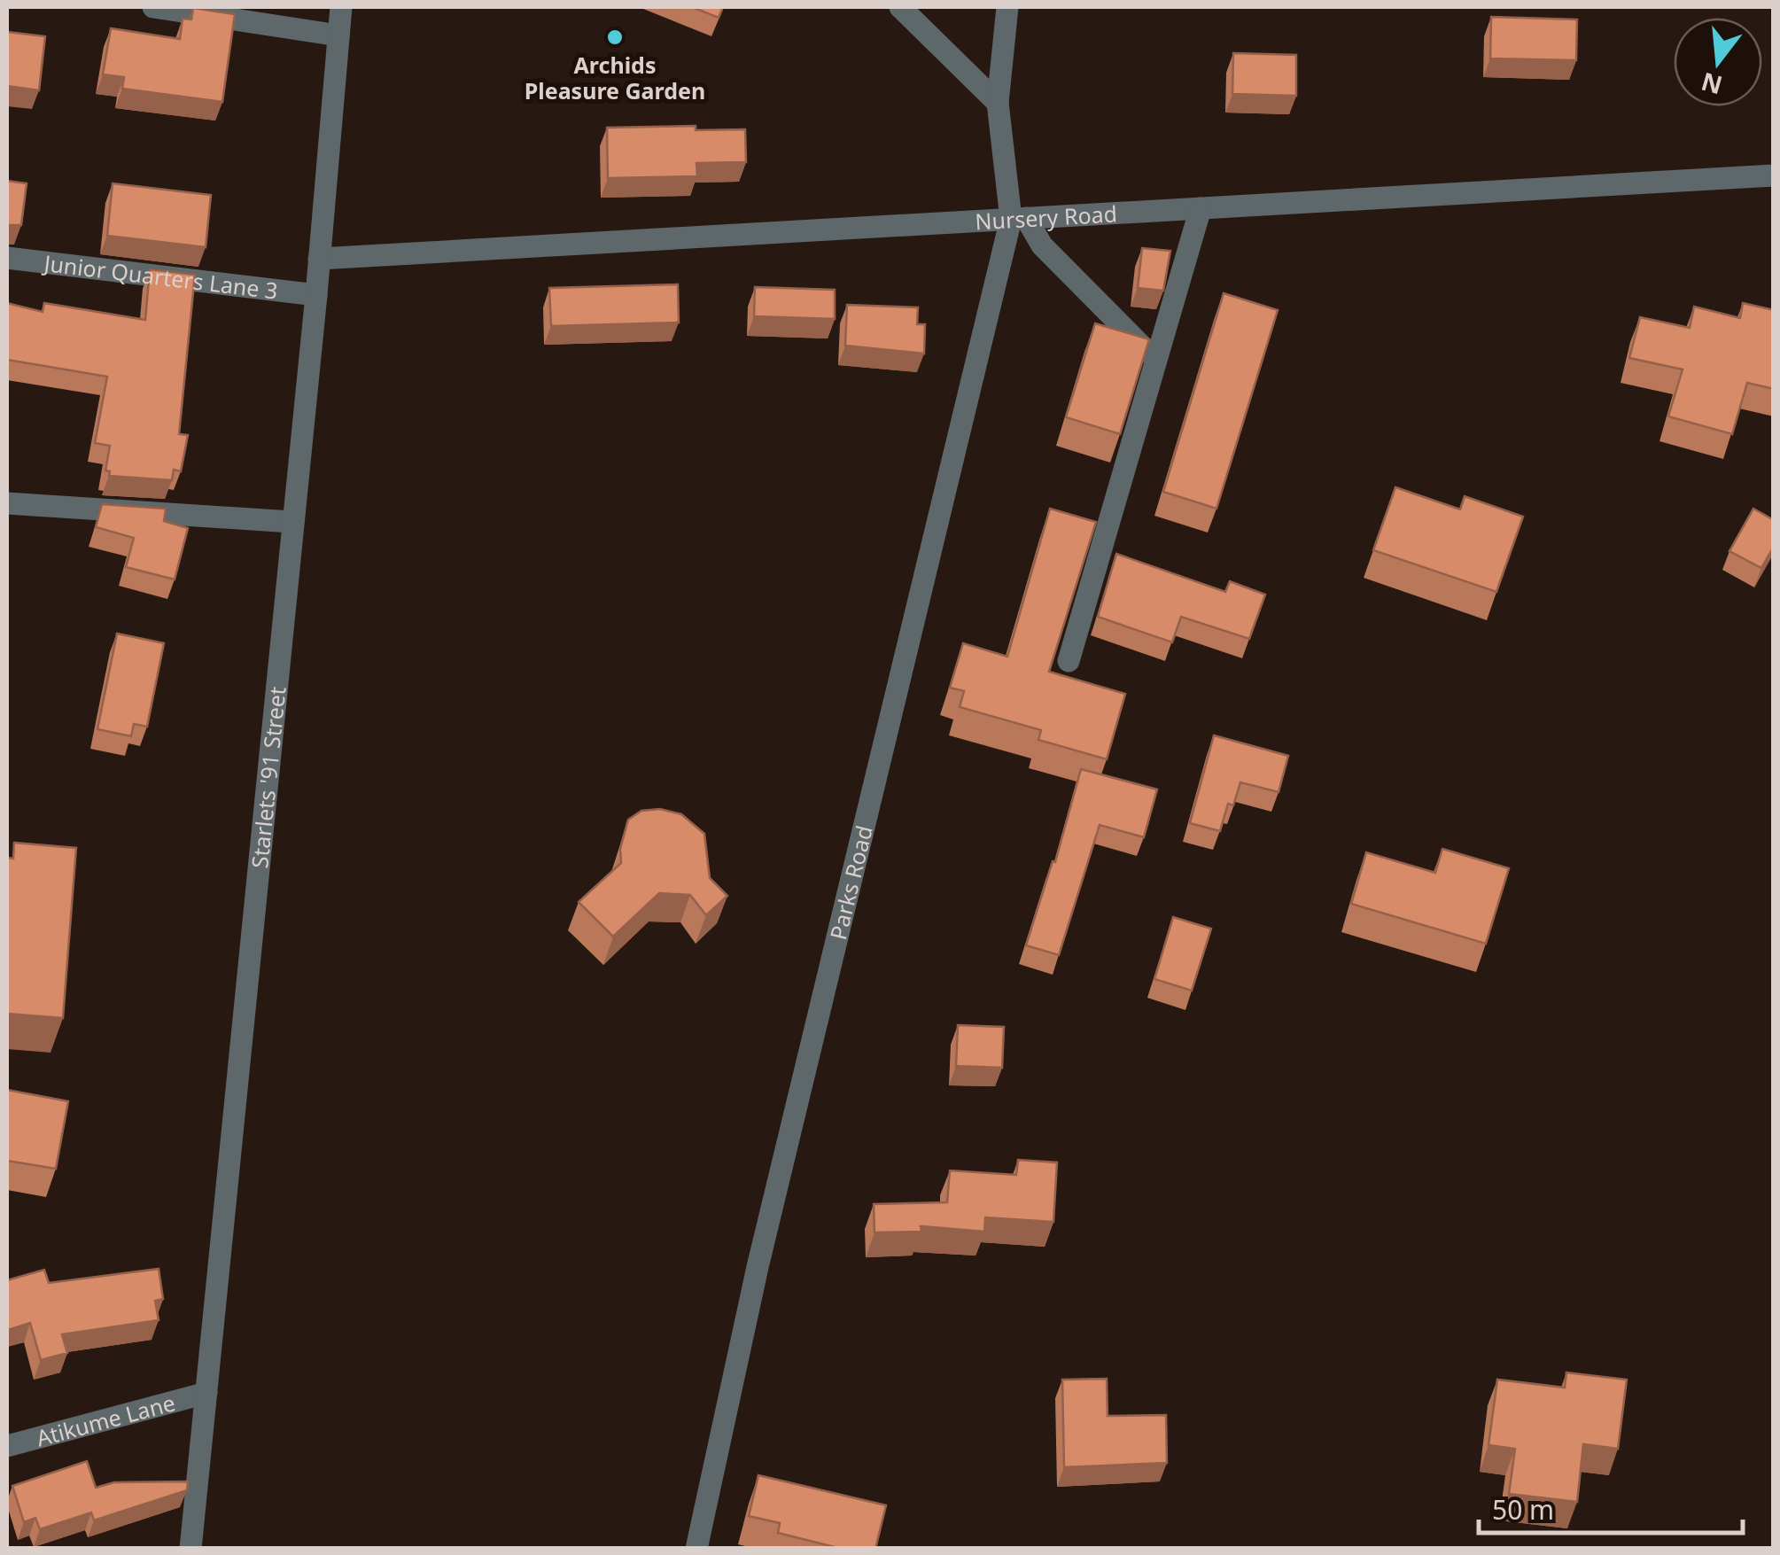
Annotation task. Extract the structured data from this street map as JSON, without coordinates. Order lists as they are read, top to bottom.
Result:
{
  "streets": {
    "street": [
      "Nursery Road",
      "Junior Quarters Lane 3",
      "Starlets '91 Street",
      "Parks Road",
      "Atikume Lane"
    ]
  },
  "crossings": [
    ["Nursery Road", "Starlets '91 Street"],
    ["Nursery Road", "Parks Road"],
    ["Junior Quarters Lane 3", "Starlets '91 Street"],
    ["Starlets '91 Street", "Atikume Lane"]
  ],
  "places": ["Archids Pleasure Garden"],
  "scale_bar": "50 m",
  "north": "bottom"
}
